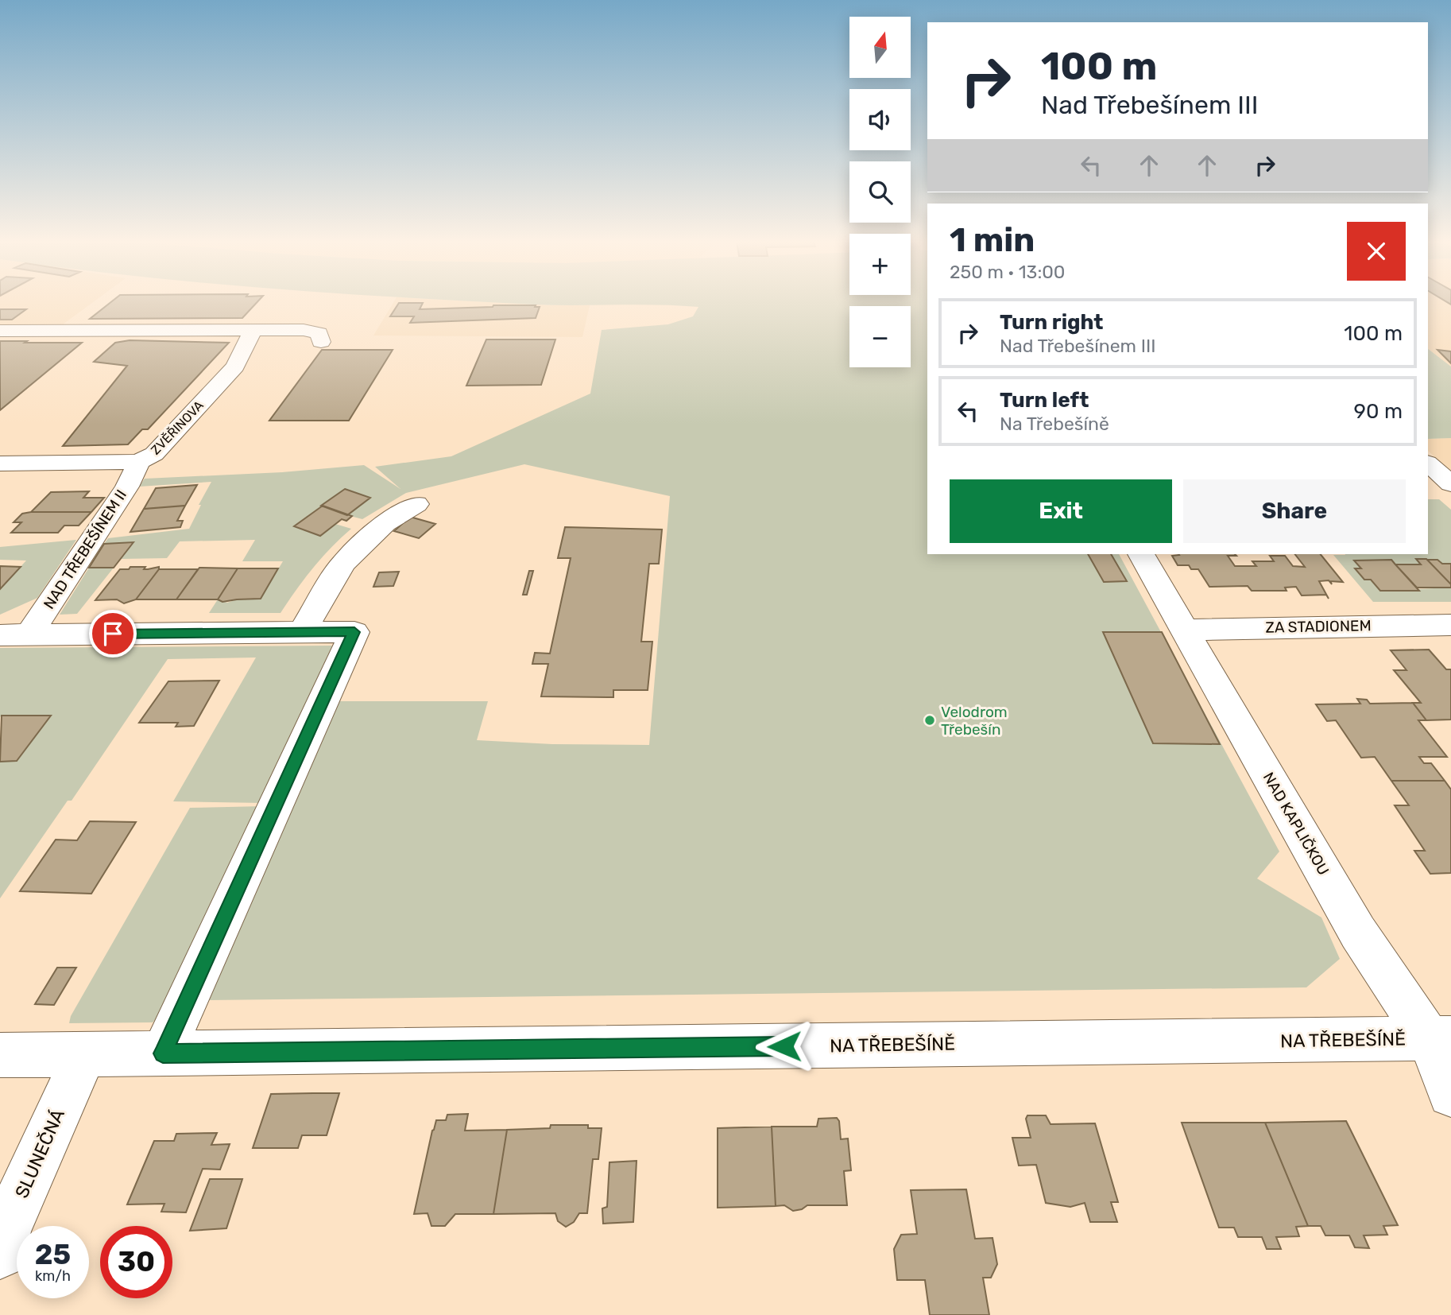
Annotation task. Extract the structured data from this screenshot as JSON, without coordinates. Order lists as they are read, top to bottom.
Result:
{
  "streets": {
    "street": [
      "ZVĚŘINOVA",
      "NAD TŘEBEŠÍNEM II",
      "ZA STADIONEM",
      "NAD KAPLIČKOU",
      "NA TŘEBEŠÍNĚ",
      "SLUNEČNÁ"
    ]
  },
  "crossings": [
    ["ZVĚŘINOVA", "NAD TŘEBEŠÍNEM II"],
    ["ZA STADIONEM", "NAD KAPLIČKOU"],
    ["NAD KAPLIČKOU", "NA TŘEBEŠÍNĚ"],
    ["NA TŘEBEŠÍNĚ", "SLUNEČNÁ"]
  ],
  "places": ["Velodrom Třebešín"],
  "north": "top",
  "page": {
    "map_buttons": ["+", "−"],
    "turn": ["100 m", "Nad Třebešínem III"],
    "heading": ["1 min", "250 m · 13:00"],
    "list": [
      {
        "name": "Turn right",
        "note": "Nad Třebešínem III",
        "value": "100 m"
      },
      {
        "name": "Turn left",
        "note": "Na Třebešíně",
        "value": "90 m"
      }
    ],
    "buttons": ["Exit", "Share"],
    "speed": "25 km/h",
    "limit": "30"
  }
}
